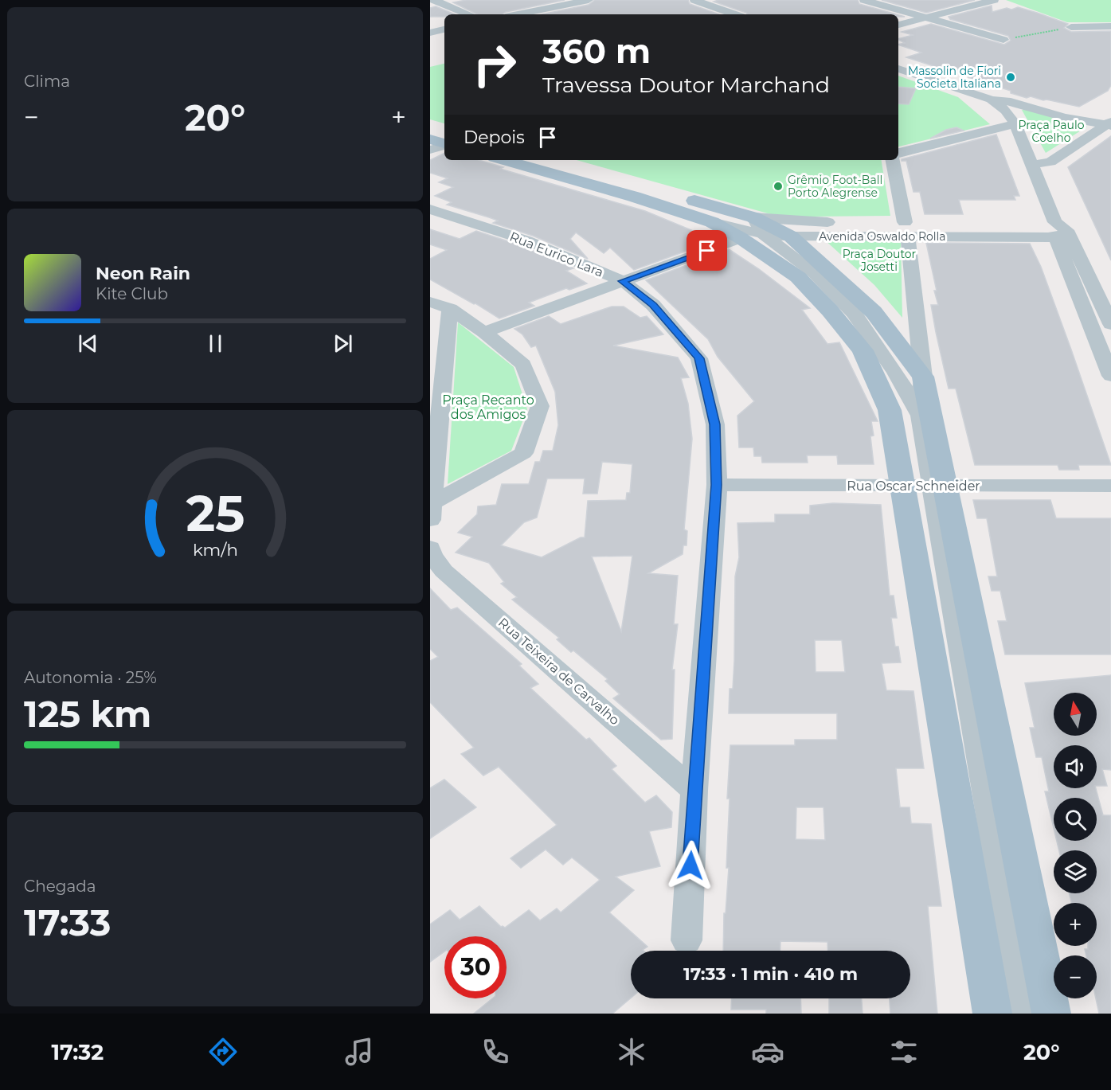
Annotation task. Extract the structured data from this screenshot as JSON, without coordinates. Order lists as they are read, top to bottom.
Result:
{
  "streets": {
    "street": [
      "Avenida Oswaldo Rolla",
      "Rua Eurico Lara",
      "Rua Oscar Schneider",
      "Rua Teixeira de Carvalho"
    ]
  },
  "crossings": [
    ["Rua Eurico Lara", "Rua Oscar Schneider"],
    ["Rua Eurico Lara", "Rua Teixeira de Carvalho"]
  ],
  "parks": ["Praça Paulo Coelho", "Praça Doutor Josetti", "Praça Recanto dos Amigos"],
  "places": ["Massolin de Fiori Societa Italiana", "Grêmio Foot-Ball Porto Alegrense"],
  "north": "top",
  "page": {
    "tile": [
      "Clima",
      ["Autonomia · 25%", "125 km"],
      ["Chegada", "17:33"]
    ],
    "turn": ["360 m", "Travessa Doutor Marchand"],
    "heat": ["−", "20°", "+"],
    "then": "Depois",
    "song": ["Neon Rain", "Kite Club"],
    "map_buttons": ["+", "−"],
    "limit": "30",
    "trip": "17:33 · 1 min · 410 m",
    "tabs": ["17:32", "20°"],
    "gauge": ["25", "km/h"]
  }
}
